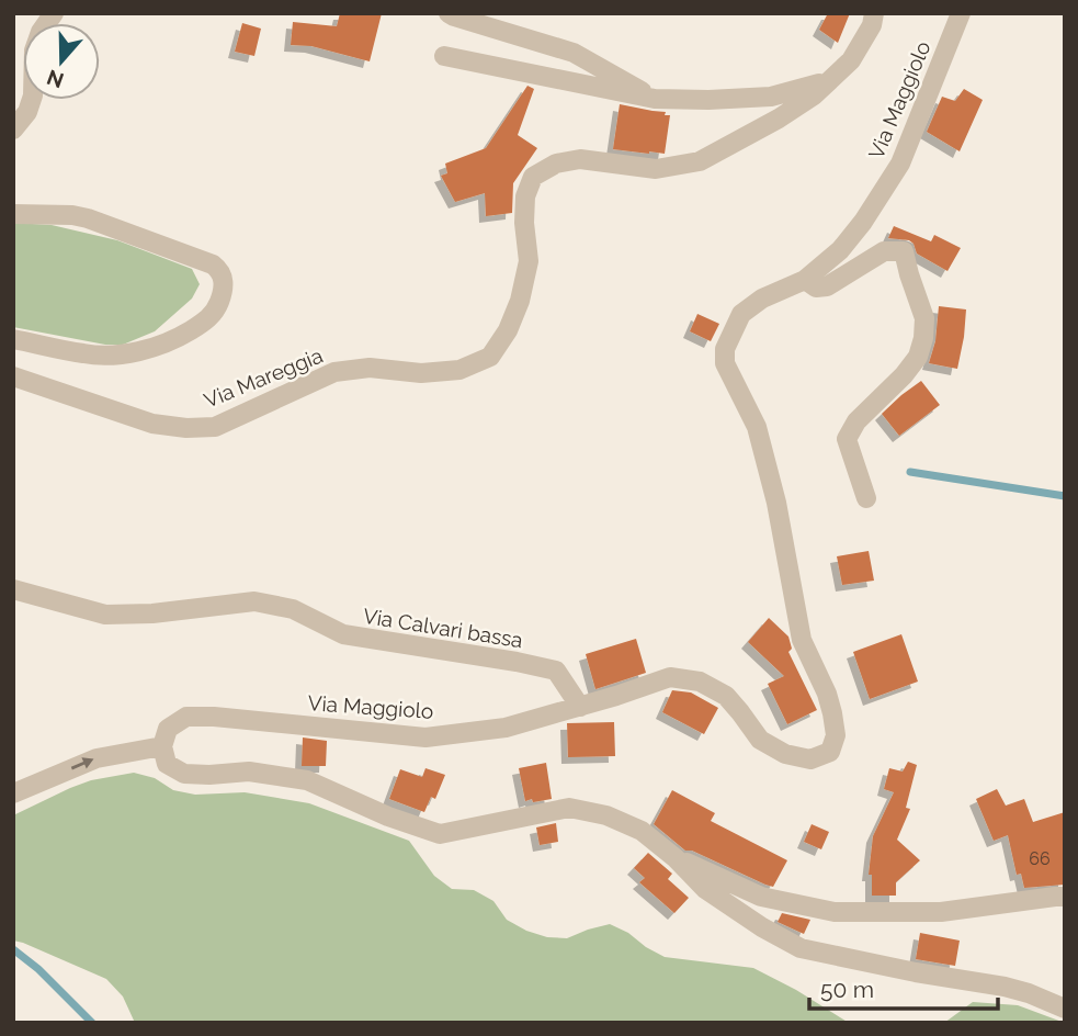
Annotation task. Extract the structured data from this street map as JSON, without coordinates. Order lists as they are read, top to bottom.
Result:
{
  "streets": {
    "street": ["Via Maggiolo", "Via Mareggia", "Via Calvari bassa"]
  },
  "crossings": [
    ["Via Maggiolo", "Via Calvari bassa"]
  ],
  "house_numbers": ["66"],
  "scale_bar": "50 m",
  "north": "bottom"
}
